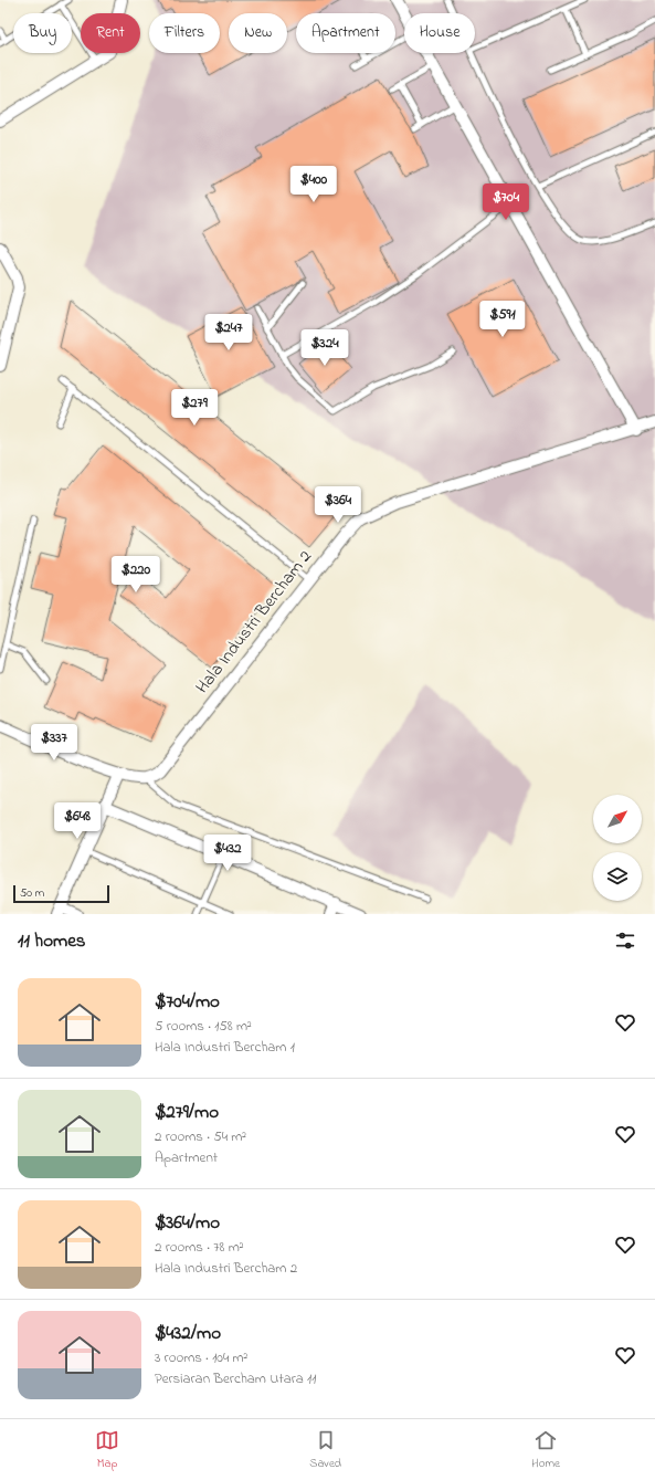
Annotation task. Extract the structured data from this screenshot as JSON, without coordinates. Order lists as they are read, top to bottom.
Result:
{
  "streets": {
    "street": ["Hala Industri Bercham 2"]
  },
  "scale_bar": "50 m",
  "north": "top right",
  "page": {
    "chip": [
      "Buy",
      "Rent",
      "Filters",
      "New",
      "Apartment",
      "House"
    ],
    "price": [
      "$400",
      "$704",
      "$591",
      "$247",
      "$324",
      "$279",
      "$364",
      "$220",
      "$337",
      "$648",
      "$432"
    ],
    "scale": "50 m",
    "heading": "11 homes",
    "list": [
      {
        "name": "$704/mo",
        "note": "5 rooms · 158 m² · Hala Industri Bercham 1"
      },
      {
        "name": "$279/mo",
        "note": "2 rooms · 54 m² · Apartment"
      },
      {
        "name": "$364/mo",
        "note": "2 rooms · 78 m² · Hala Industri Bercham 2"
      },
      {
        "name": "$432/mo",
        "note": "3 rooms · 104 m² · Persiaran Bercham Utara 11"
      }
    ],
    "tabs": ["Map", "Saved", "Home"]
  }
}
